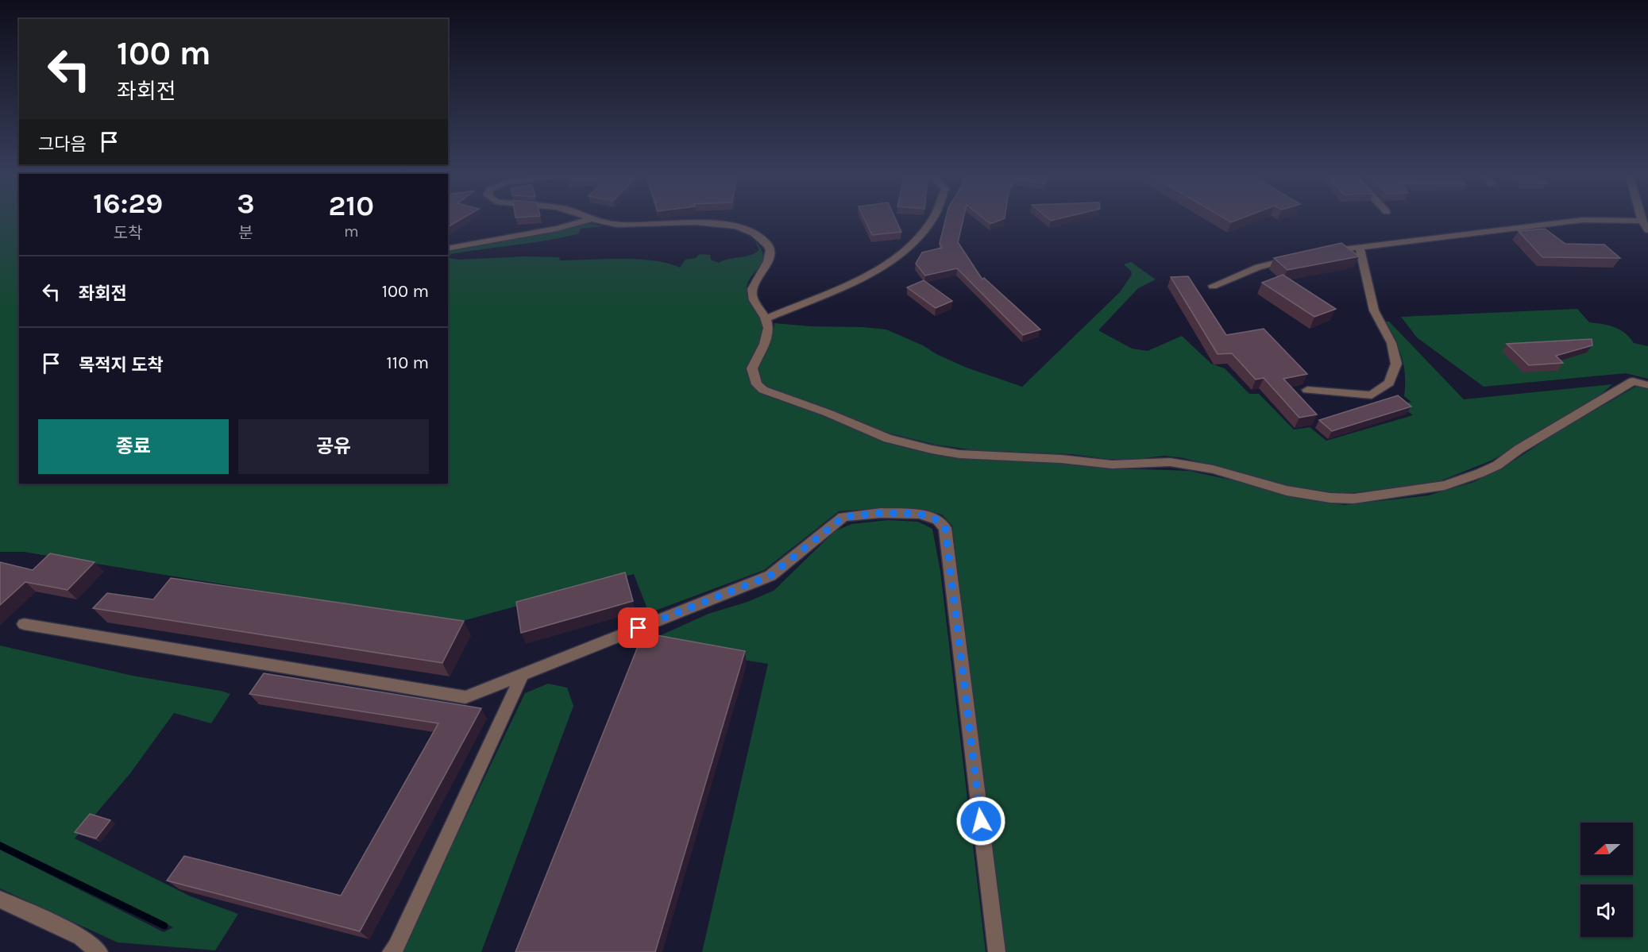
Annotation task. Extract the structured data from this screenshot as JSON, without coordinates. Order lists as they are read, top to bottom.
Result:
{
  "north": "left",
  "page": {
    "turn": ["100 m", "좌회전"],
    "then": "그다음",
    "eta": [
      "16:29",
      "도착",
      "3",
      "분",
      "210",
      "m"
    ],
    "list": [
      {
        "name": "좌회전",
        "value": "100 m"
      },
      {
        "name": "목적지 도착",
        "value": "110 m"
      }
    ],
    "buttons": ["종료", "공유"]
  }
}
